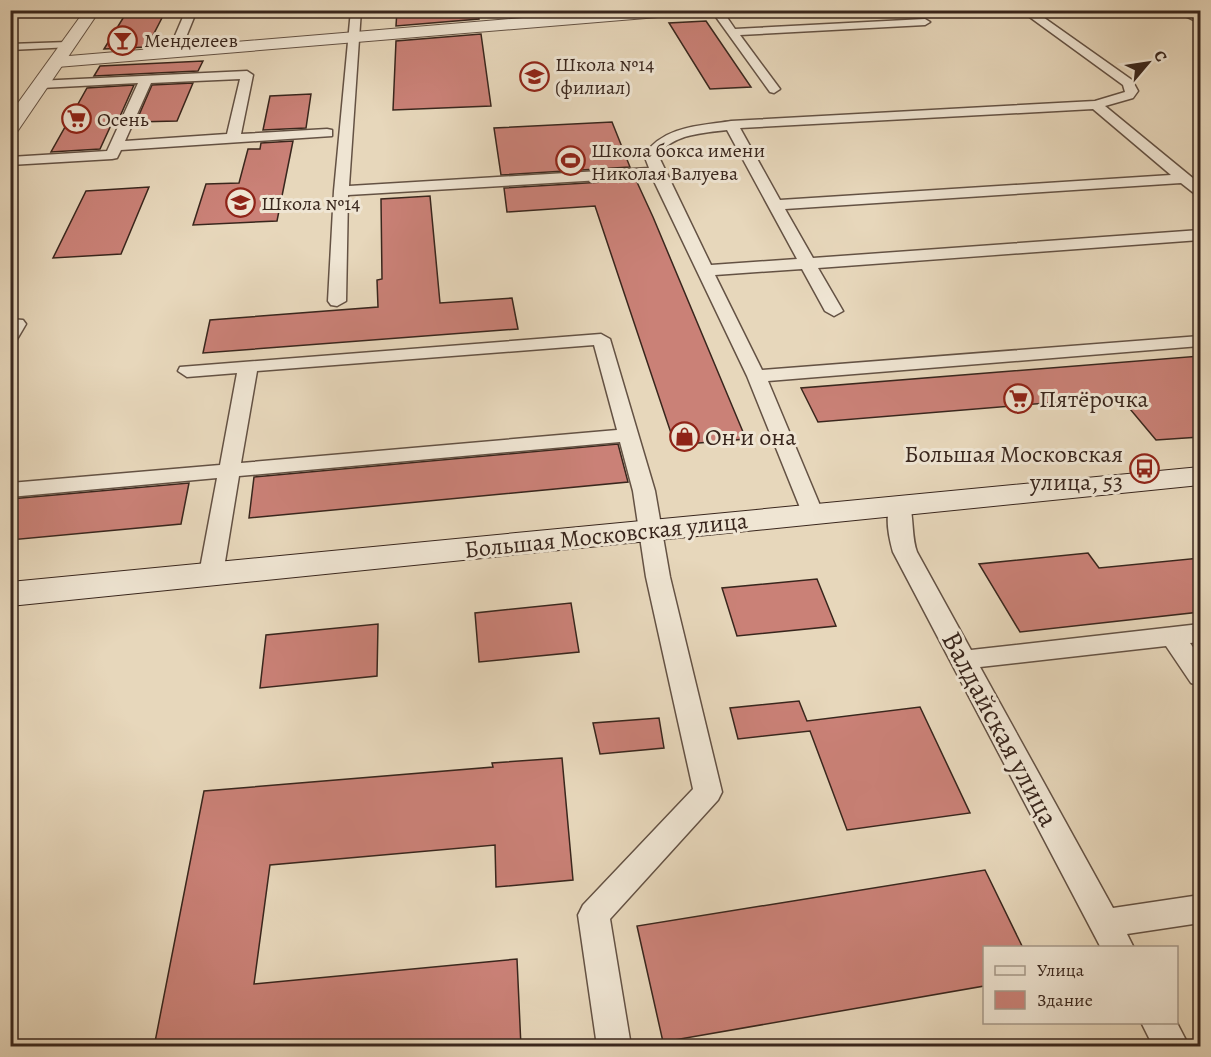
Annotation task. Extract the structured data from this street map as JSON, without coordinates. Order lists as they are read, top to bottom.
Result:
{
  "streets": {
    "street": ["Большая Московская улица"],
    "lane": ["Валдайская улица"]
  },
  "crossings": [
    ["Большая Московская улица", "Валдайская улица"]
  ],
  "places": {
    "bar": ["Менделеев"],
    "school or university": ["Школа №14 (филиал)", "Школа №14"],
    "supermarket": ["Осень", "Пятёрочка"],
    "sports": ["Школа бокса имени Николая Валуева"],
    "shop": ["Он и она"],
    "bus stop": ["Большая Московская улица, 53"]
  },
  "legend": ["Улица", "Здание"],
  "north": "top right"
}
